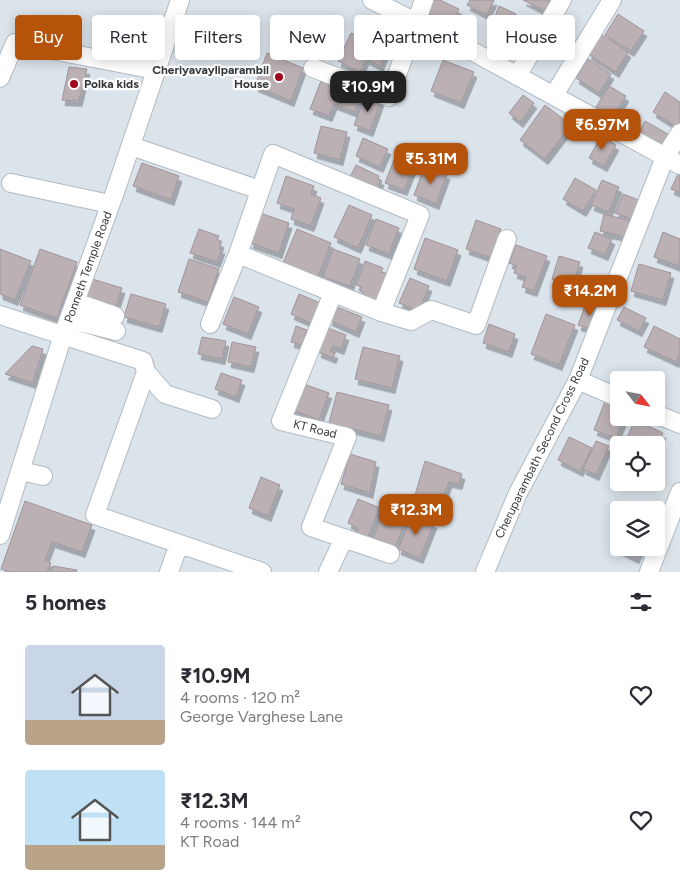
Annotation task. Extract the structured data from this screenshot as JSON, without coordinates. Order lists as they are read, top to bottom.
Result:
{
  "streets": {
    "street": ["Ponneth Temple Road", "KT Road", "Cheruparambath Second Cross Road"]
  },
  "places": ["Cheriyavayliparambil House", "Polka kids"],
  "north": "bottom right",
  "page": {
    "chip": [
      "Buy",
      "Rent",
      "Filters",
      "New",
      "Apartment",
      "House"
    ],
    "price": [
      "₹10.9M",
      "₹6.97M",
      "₹5.31M",
      "₹14.2M",
      "₹12.3M"
    ],
    "heading": "5 homes",
    "list": [
      {
        "name": "₹10.9M",
        "note": "4 rooms · 120 m² · George Varghese Lane"
      },
      {
        "name": "₹12.3M",
        "note": "4 rooms · 144 m² · KT Road"
      }
    ]
  }
}
